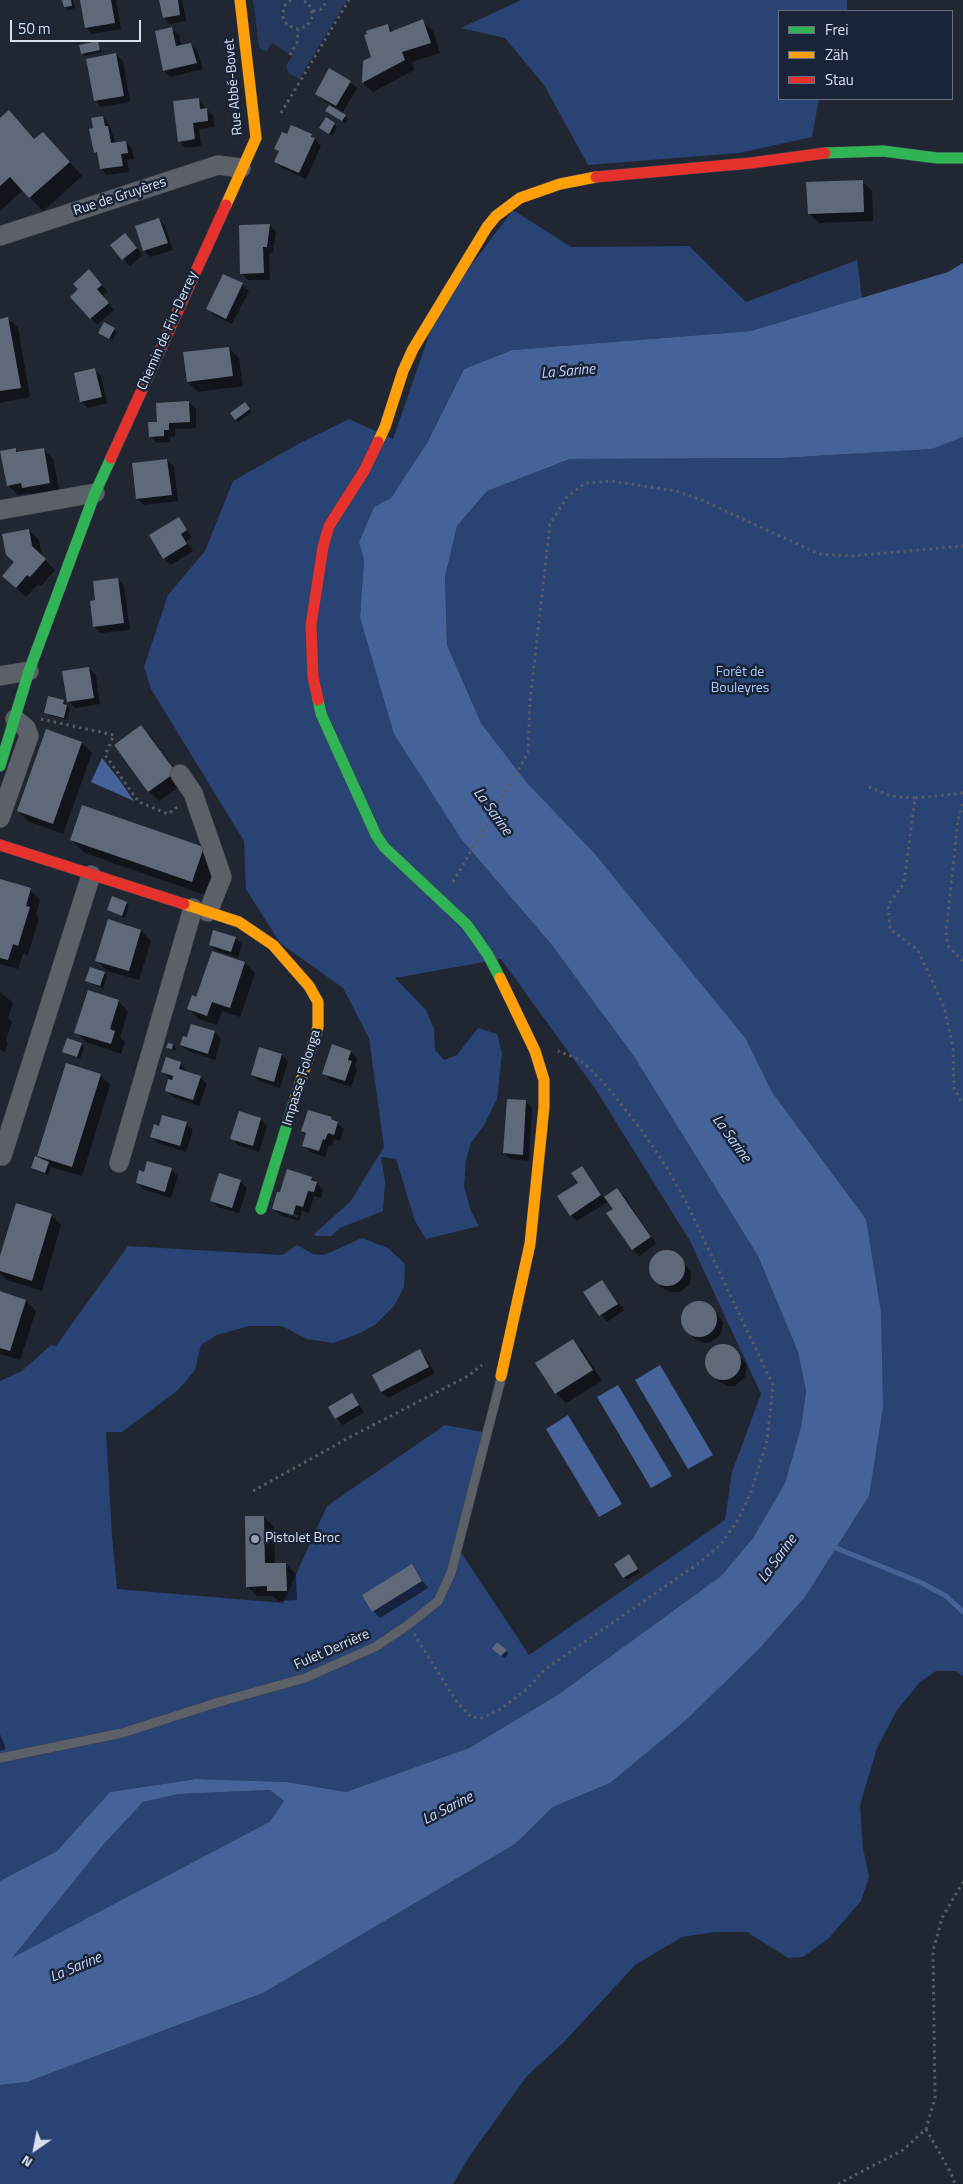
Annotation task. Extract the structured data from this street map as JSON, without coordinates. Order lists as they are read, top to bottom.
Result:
{
  "streets": {
    "street": [
      "Rue Abbé-Bovet",
      "Rue de Gruyères",
      "Chemin de Fin-Derrey",
      "Impasse Folonga"
    ],
    "lane": ["Fulet Derrière"]
  },
  "crossings": [
    ["Rue Abbé-Bovet", "Rue de Gruyères"],
    ["Rue Abbé-Bovet", "Chemin de Fin-Derrey"],
    ["Rue de Gruyères", "Chemin de Fin-Derrey"]
  ],
  "water": ["La Sarine"],
  "parks": ["Forêt de Bouleyres"],
  "places": ["Pistolet Broc"],
  "legend": ["Frei", "Zäh", "Stau"],
  "scale_bar": "50 m",
  "north": "bottom left"
}
